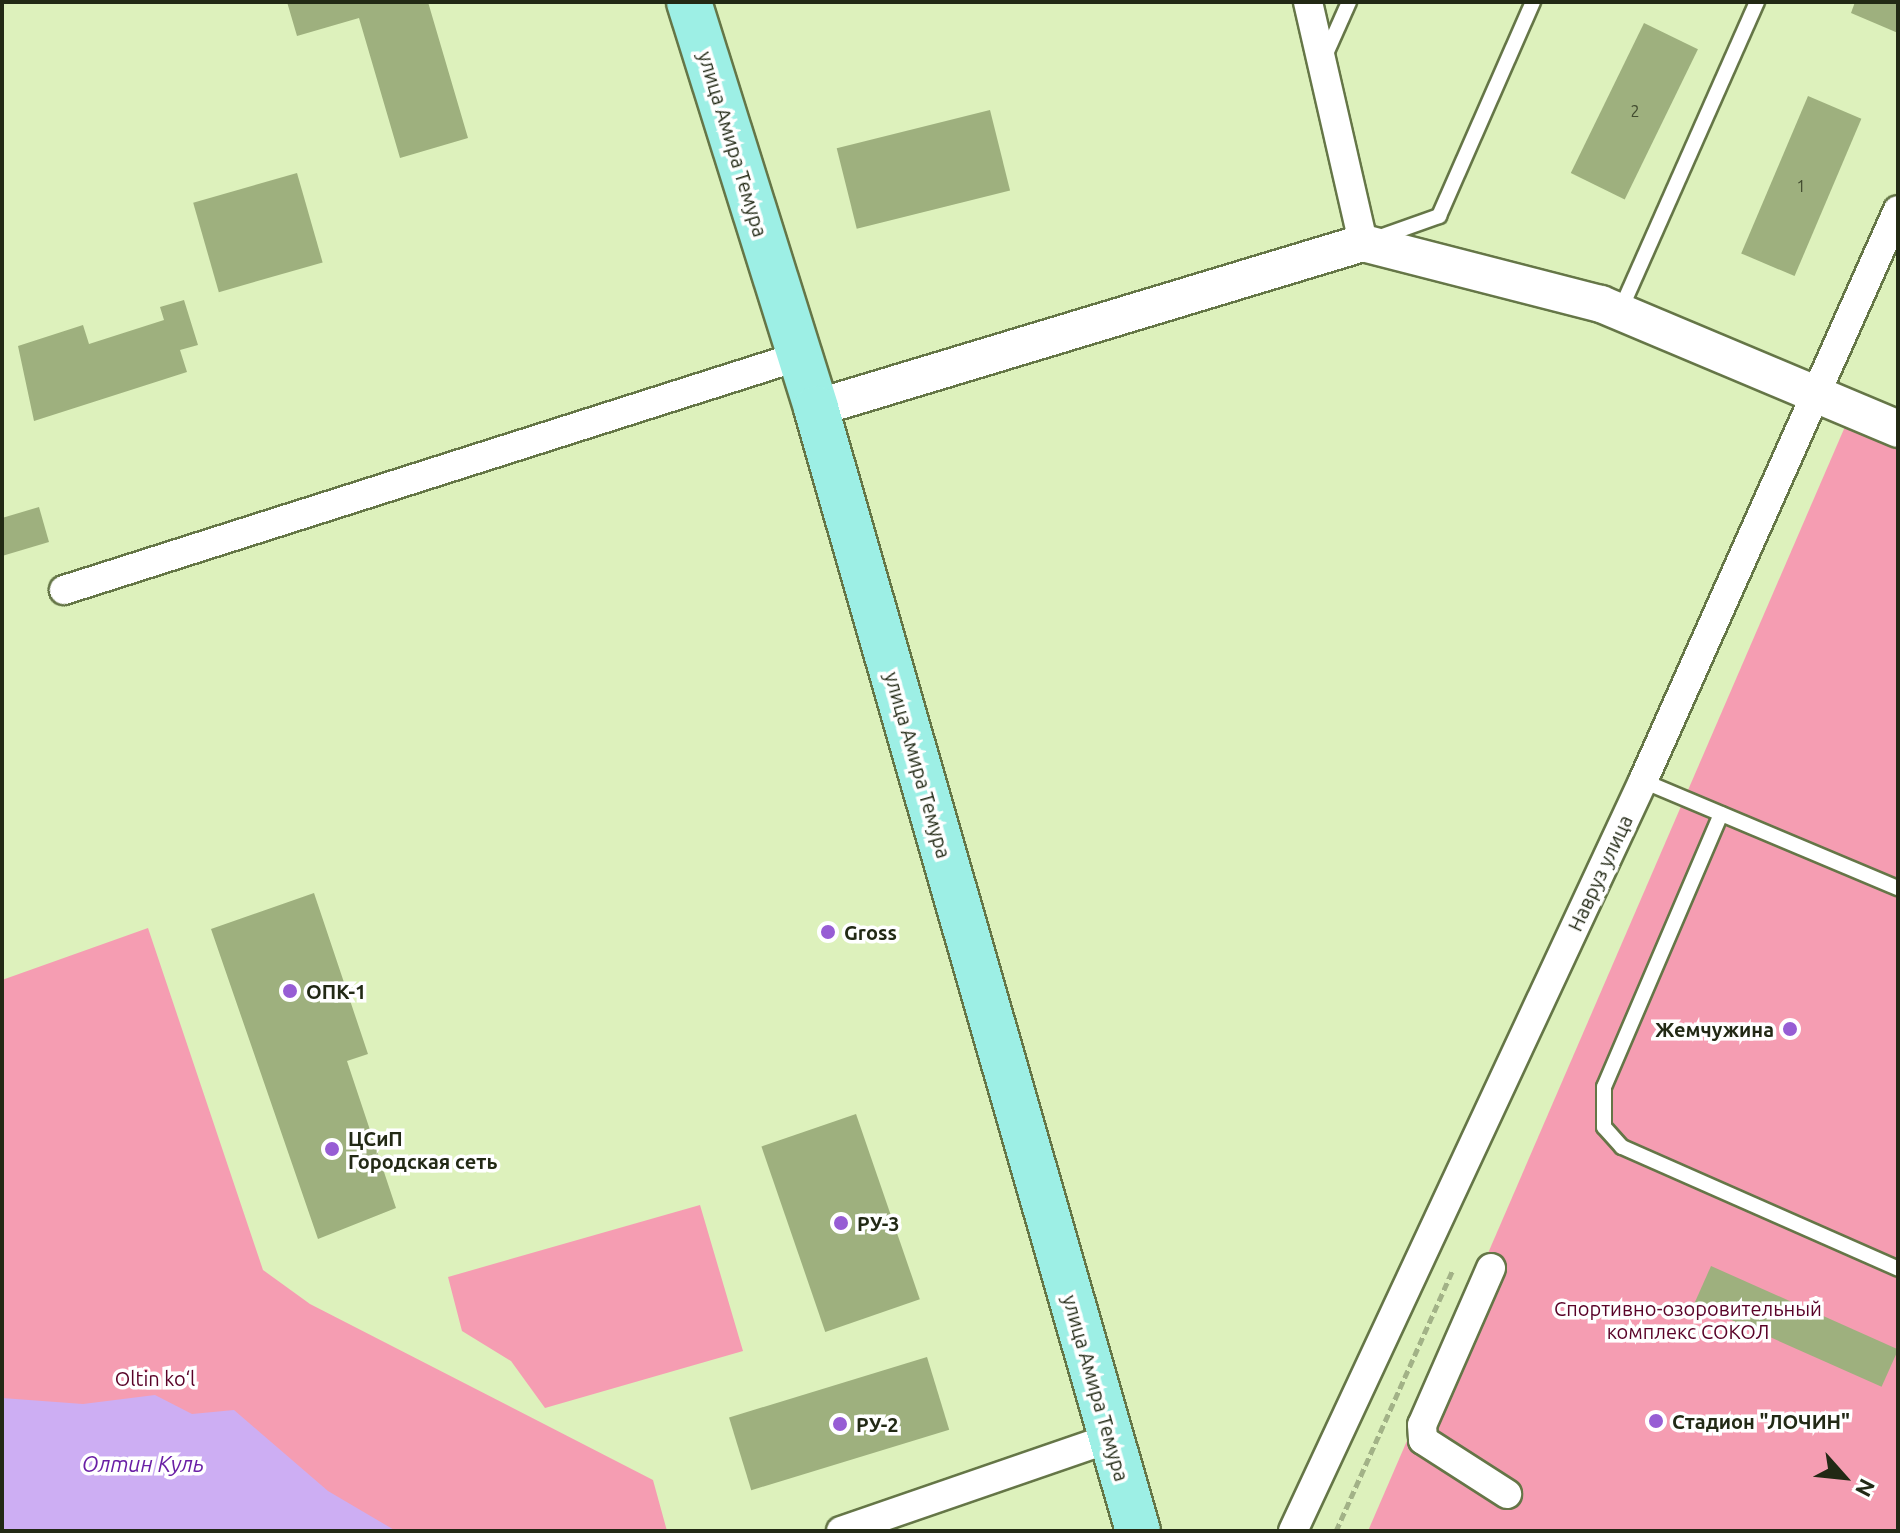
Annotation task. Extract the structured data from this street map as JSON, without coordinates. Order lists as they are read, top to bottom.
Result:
{
  "streets": {
    "main road": ["улица Амира Темура"],
    "street": ["Навруз улица"]
  },
  "water": ["Олтин Куль"],
  "parks": ["Спортивно-озоровительный комплекс СОКОЛ", "Oltin ko‘l"],
  "places": [
    "Gross",
    "ОПК-1",
    "Жемчужина",
    "ЦСиП Городская сеть",
    "РУ-3",
    "Стадион \"ЛОЧИН\"",
    "РУ-2"
  ],
  "house_numbers": ["2", "1"],
  "north": "bottom right"
}
